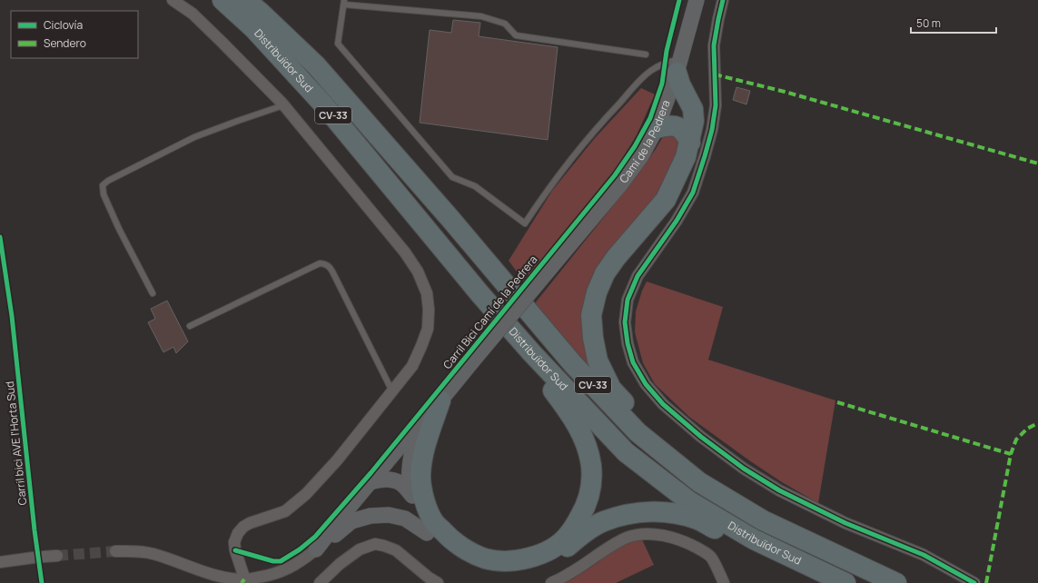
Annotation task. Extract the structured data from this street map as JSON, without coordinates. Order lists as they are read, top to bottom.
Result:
{
  "streets": {
    "highway": ["Distribuïdor Sud", "CV-33"],
    "street": ["Camí de la Pedrera"],
    "cycle path": ["Carril Bici Camí de la Pedrera", "Carril bici AVE l'Horta Sud"]
  },
  "crossings": [
    ["Distribuïdor Sud", "CV-33"]
  ],
  "legend": ["Ciclovía", "Sendero"],
  "scale_bar": "50 m"
}
